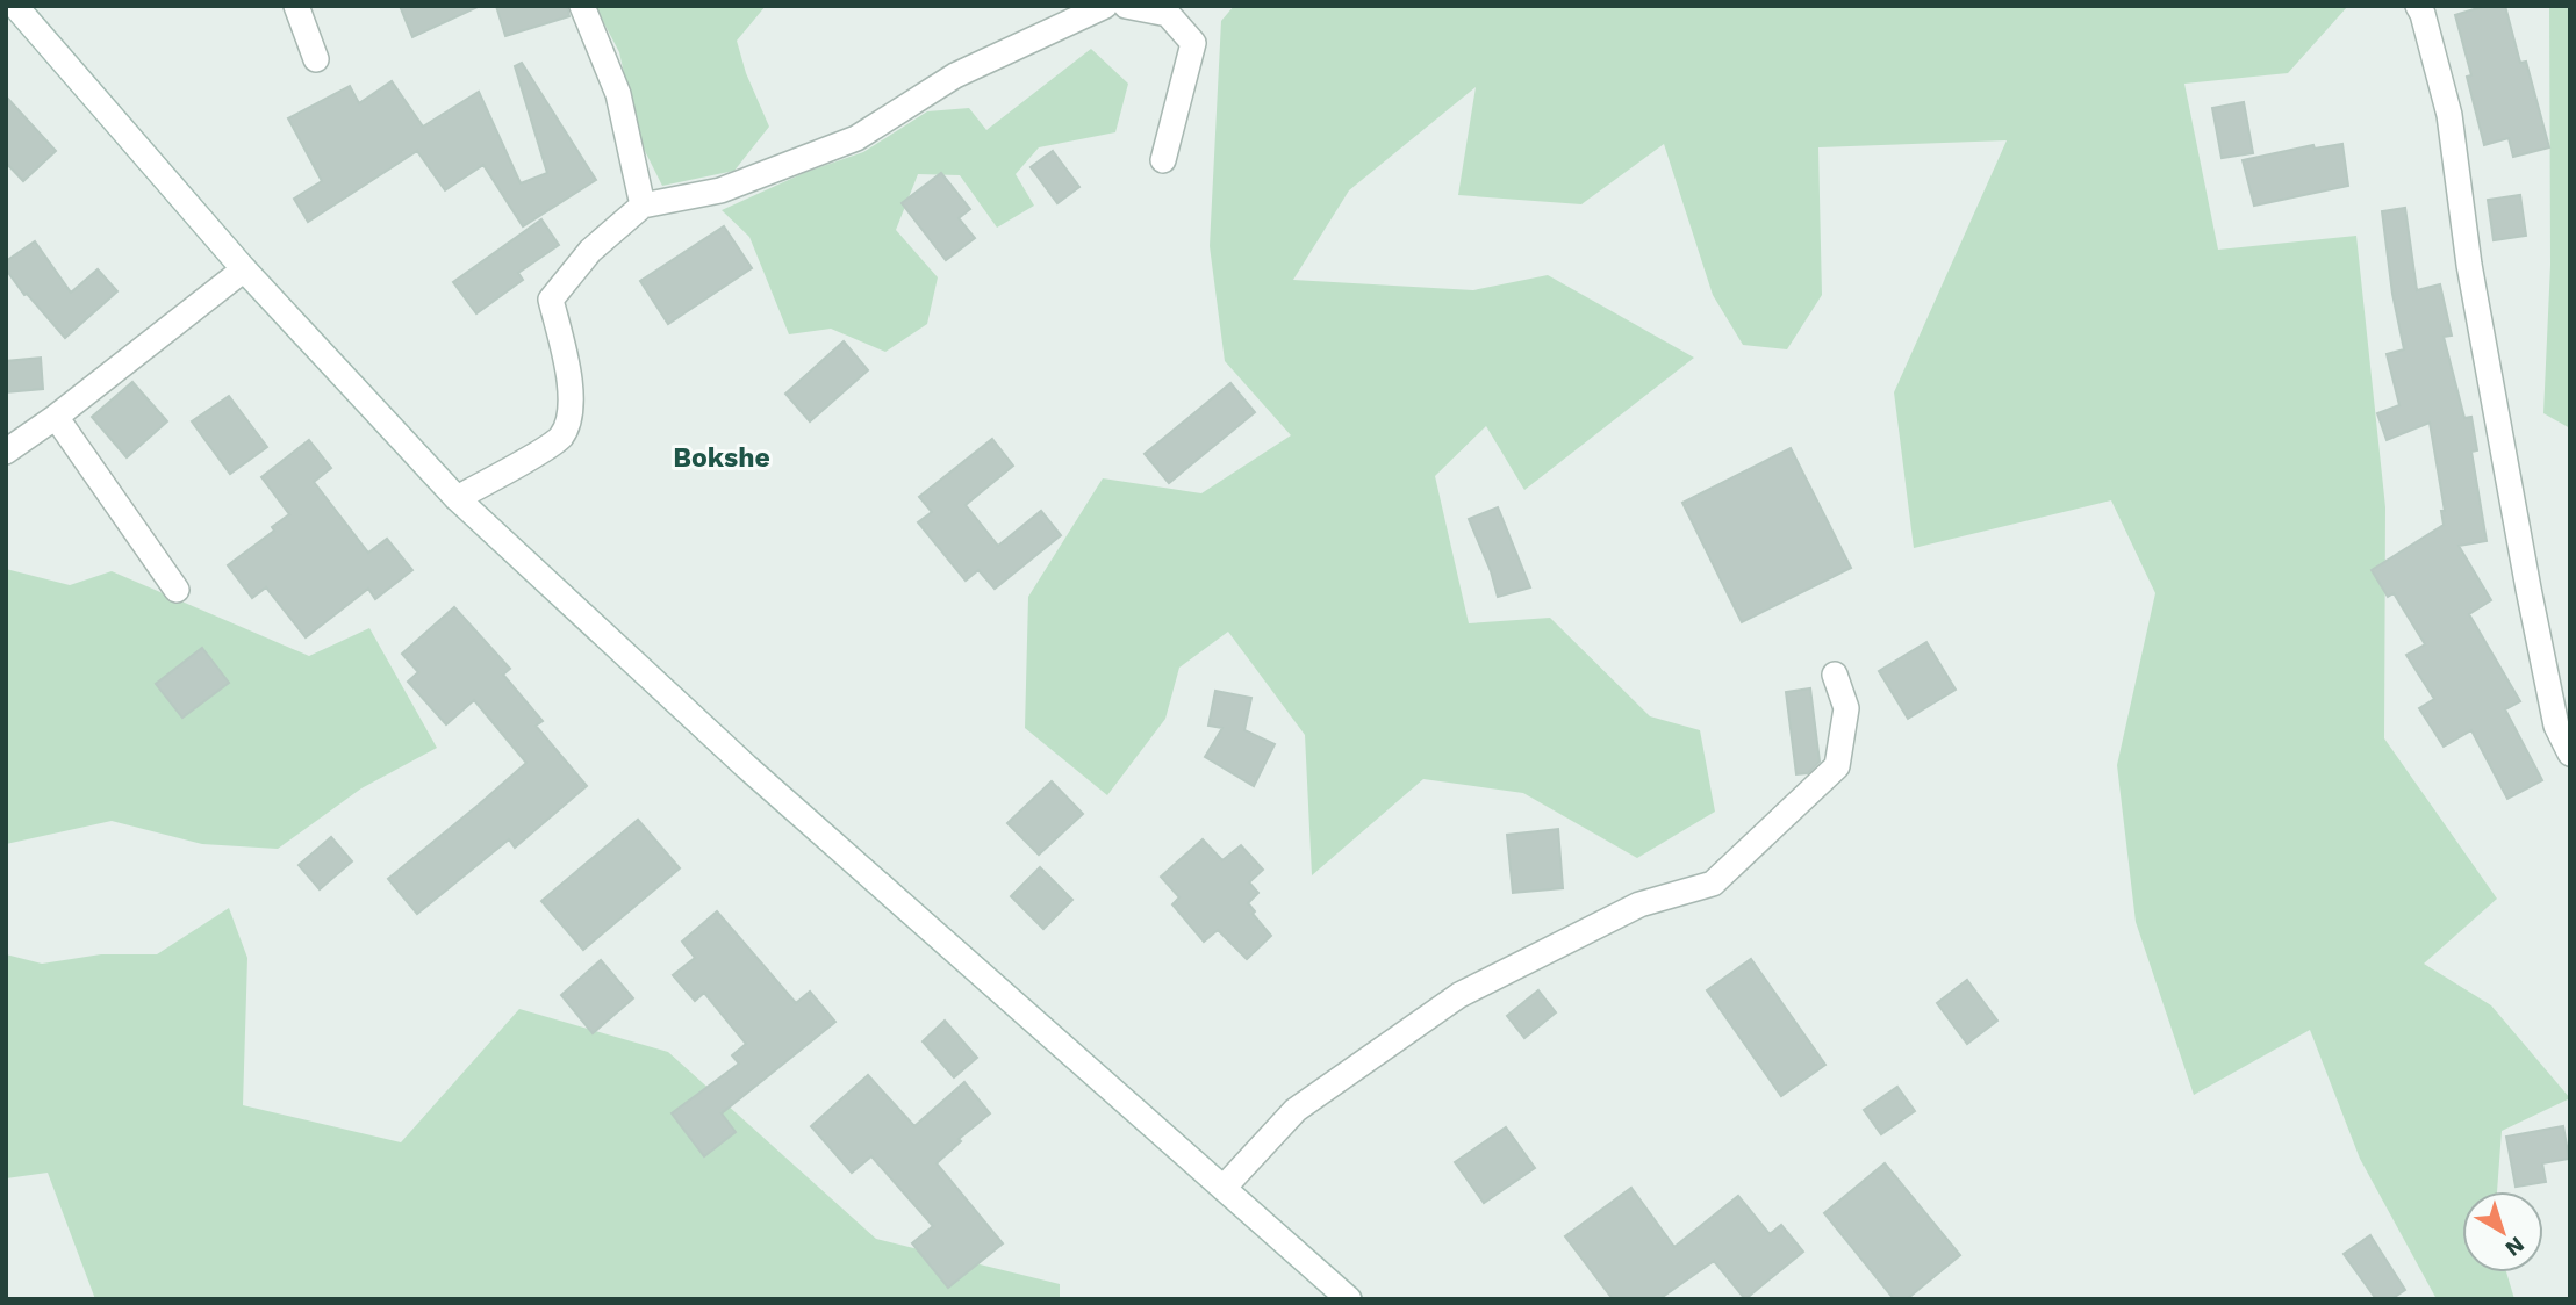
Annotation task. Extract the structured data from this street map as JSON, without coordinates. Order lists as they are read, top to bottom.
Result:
{
  "districts": ["Bokshe"],
  "north": "bottom right"
}
